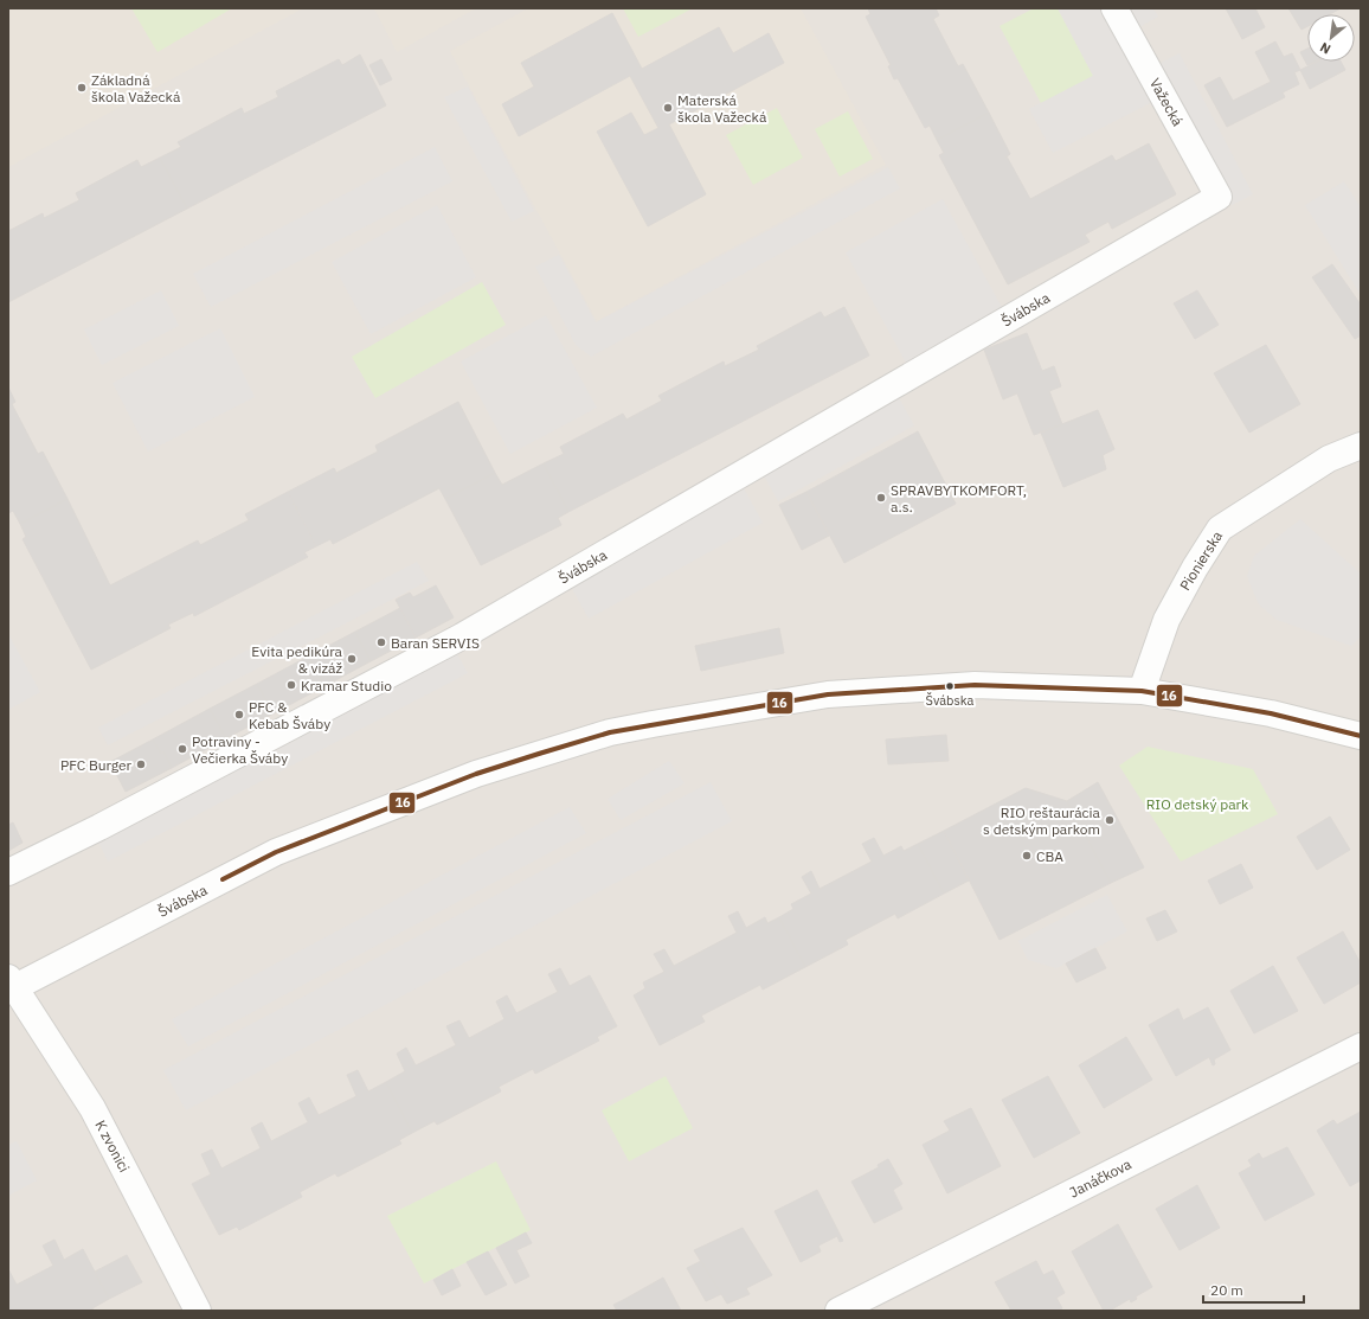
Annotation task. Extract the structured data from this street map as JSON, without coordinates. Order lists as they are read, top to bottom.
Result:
{
  "streets": {
    "street": [
      "Važecká",
      "Švábska",
      "Pionierska",
      "K zvonici",
      "Janáčkova"
    ]
  },
  "crossings": [
    ["Važecká", "Švábska"],
    ["Švábska", "Pionierska"],
    ["Švábska", "K zvonici"]
  ],
  "parks": ["RIO detský park"],
  "places": [
    "Základná škola Važecká",
    "Materská škola Važecká",
    "SPRAVBYTKOMFORT, a.s.",
    "Baran SERVIS",
    "Evita pedikúra & vizáž",
    "Kramar Studio",
    "Švábska",
    "PFC & Kebab Šváby",
    "Potraviny - Večierka Šváby",
    "PFC Burger",
    "RIO reštaurácia s detským parkom",
    "CBA"
  ],
  "lines": ["transit line 16"],
  "scale_bar": "20 m",
  "north": "bottom left"
}
